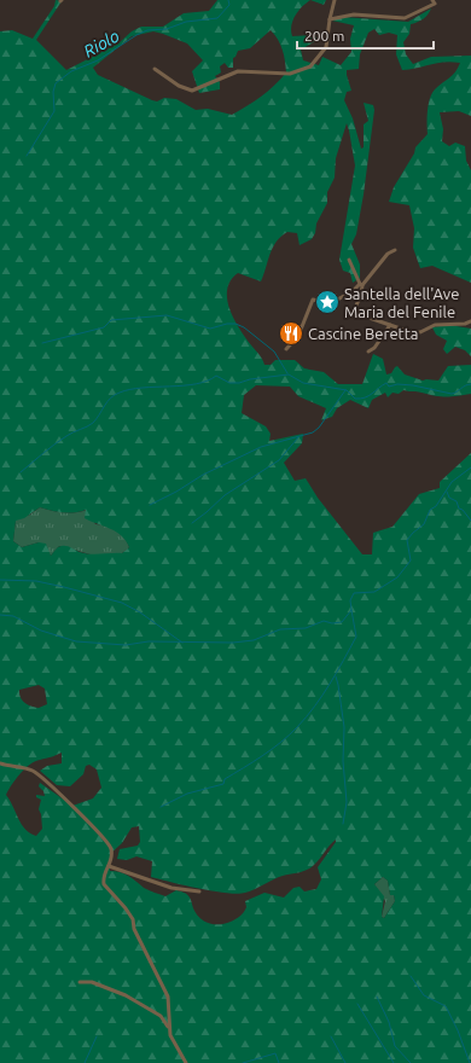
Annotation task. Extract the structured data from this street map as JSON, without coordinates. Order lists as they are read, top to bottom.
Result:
{
  "water": ["Riolo"],
  "places": {
    "place": ["Santella dell'Ave Maria del Fenile"],
    "restaurant": ["Cascine Beretta"]
  },
  "scale_bar": "200 m"
}
